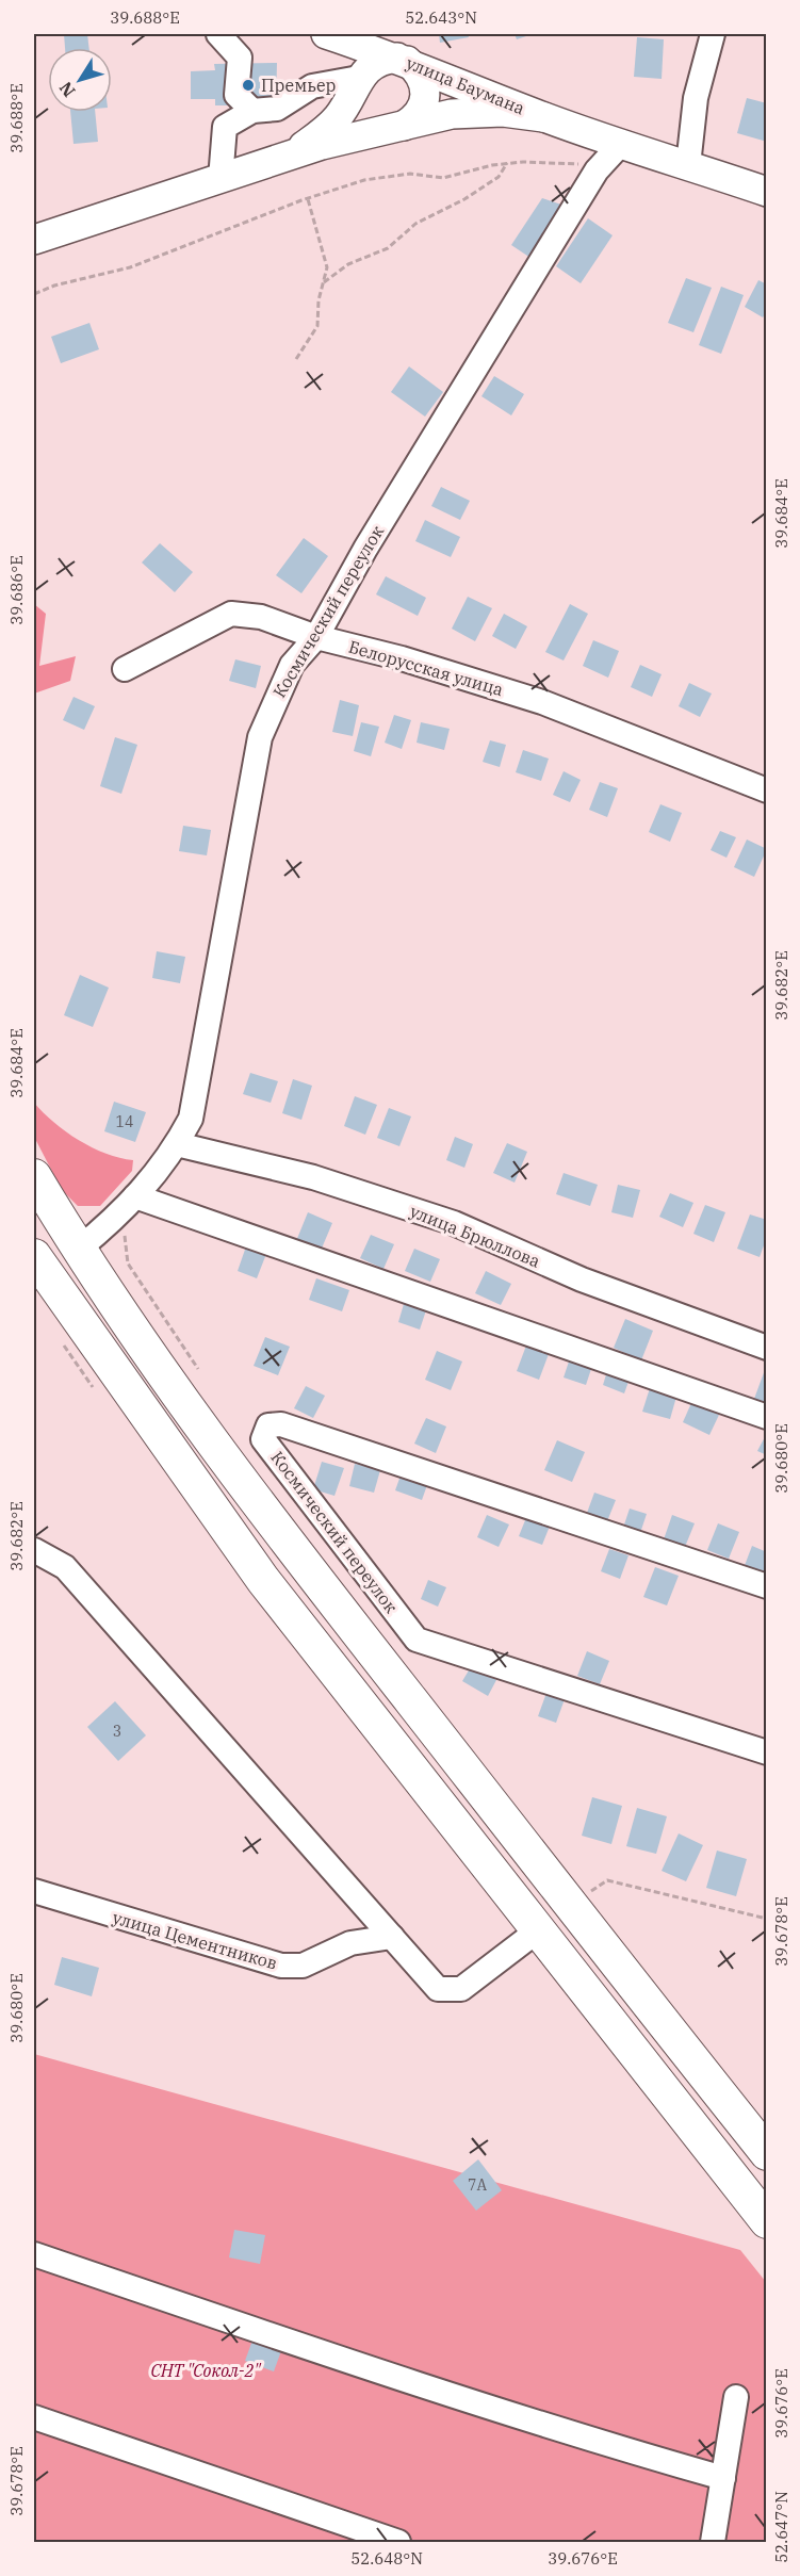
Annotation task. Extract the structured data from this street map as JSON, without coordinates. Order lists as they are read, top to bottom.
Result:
{
  "streets": {
    "main road": ["улица Баумана"],
    "street": [
      "Космический переулок",
      "Белорусская улица",
      "улица Брюллова",
      "улица Цементников"
    ]
  },
  "crossings": [
    ["улица Баумана", "Космический переулок"],
    ["Космический переулок", "Белорусская улица"],
    ["Космический переулок", "улица Брюллова"]
  ],
  "parks": ["СНТ \"Сокол-2\""],
  "places": ["Премьер"],
  "house_numbers": ["14", "3", "7А"],
  "north": "bottom left",
  "coordinates": [
    "39.688°E",
    "52.643°N",
    "39.684°E",
    "39.686°E",
    "39.682°E",
    "39.680°E",
    "39.678°E",
    "39.676°E",
    "52.647°N",
    "52.648°N"
  ]
}
